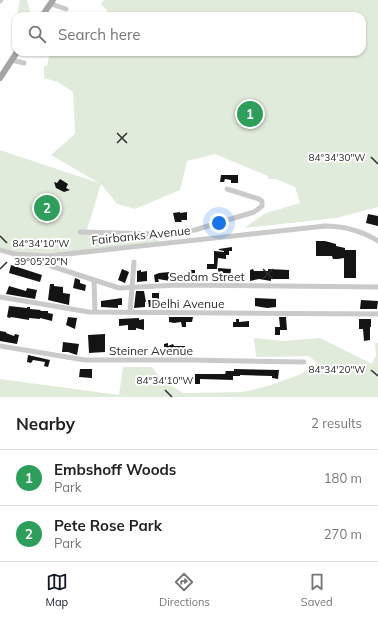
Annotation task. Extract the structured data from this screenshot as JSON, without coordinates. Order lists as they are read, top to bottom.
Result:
{
  "streets": {
    "street": [
      "Fairbanks Avenue",
      "Sedam Street",
      "Delhi Avenue",
      "Steiner Avenue"
    ]
  },
  "crossings": [
    ["Fairbanks Avenue", "Sedam Street"]
  ],
  "page": {
    "search": "Search here",
    "pins": ["1", "2"],
    "heading": ["Nearby", "2 results"],
    "list": [
      {
        "mark": "1",
        "name": "Embshoff Woods",
        "note": "Park",
        "value": "180 m"
      },
      {
        "mark": "2",
        "name": "Pete Rose Park",
        "note": "Park",
        "value": "270 m"
      }
    ],
    "nav": ["Map", "Directions", "Saved"]
  },
  "coordinates": [
    "84°34'30\"W",
    "84°34'10\"W",
    "39°05'20\"N",
    "84°34'20\"W"
  ]
}
